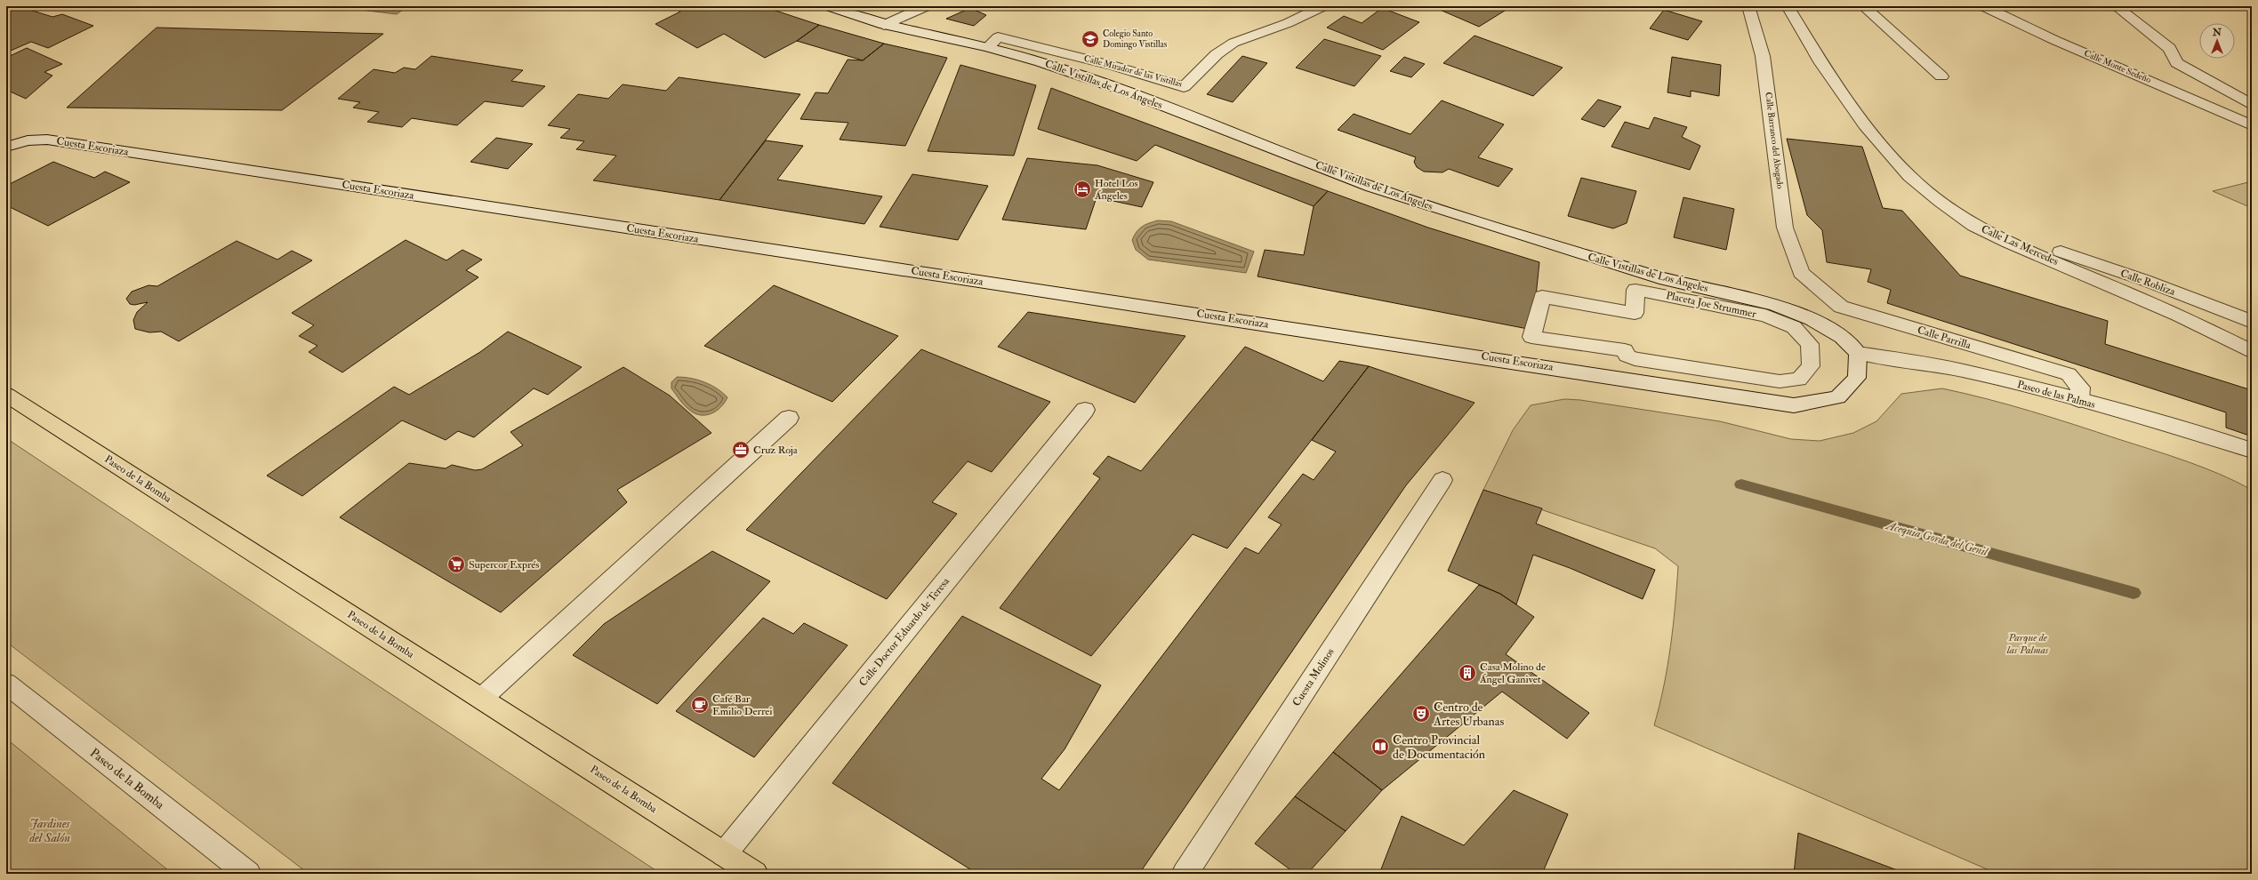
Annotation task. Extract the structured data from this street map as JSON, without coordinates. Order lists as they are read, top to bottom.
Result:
{
  "streets": {
    "main road": ["Paseo de la Bomba"],
    "street": [
      "Calle Monte Sedeño",
      "Calle Mirador de las Vistillas",
      "Calle Vistillas de Los Ángeles",
      "Calle Barranco del Abogado",
      "Cuesta Escoriaza",
      "Calle Las Mercedes",
      "Calle Robliza",
      "Placeta Joe Strummer",
      "Calle Parrilla",
      "Paseo de las Palmas",
      "Calle Doctor Eduardo de Teresa",
      "Cuesta Molinos"
    ]
  },
  "crossings": [
    ["Calle Mirador de las Vistillas", "Calle Vistillas de Los Ángeles"],
    ["Calle Vistillas de Los Ángeles", "Cuesta Escoriaza"],
    ["Calle Vistillas de Los Ángeles", "Paseo de las Palmas"],
    ["Calle Barranco del Abogado", "Calle Parrilla"],
    ["Cuesta Escoriaza", "Paseo de las Palmas"],
    ["Calle Las Mercedes", "Calle Robliza"],
    ["Calle Parrilla", "Paseo de las Palmas"],
    ["Paseo de la Bomba", "Calle Doctor Eduardo de Teresa"]
  ],
  "water": ["Acequia Gorda del Genil"],
  "parks": ["Parque de las Palmas", "Jardines del Salón"],
  "places": {
    "school or university": ["Colegio Santo Domingo Vistillas"],
    "hotel": ["Hotel Los Ángeles"],
    "office": ["Cruz Roja"],
    "supermarket": ["Supercor Exprés"],
    "building": ["Casa Molino de Ángel Ganivet"],
    "cafe": ["Café Bar Emilio Derrei"],
    "theatre": ["Centro de Artes Urbanas"],
    "library": ["Centro Provincial de Documentación"]
  },
  "north": "top"
}
